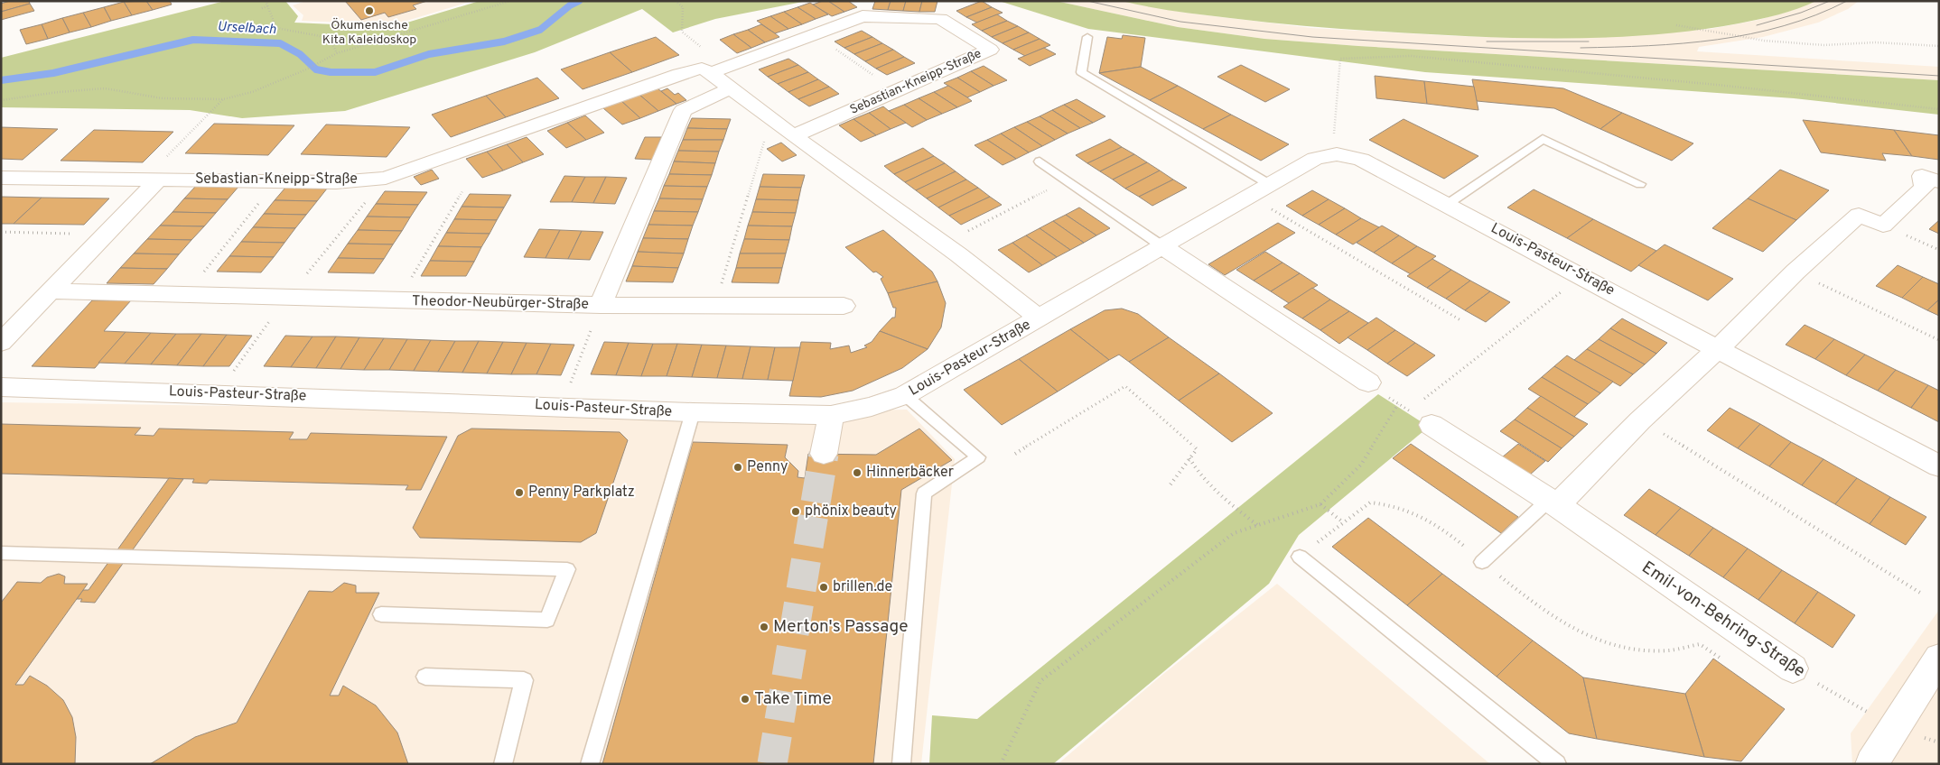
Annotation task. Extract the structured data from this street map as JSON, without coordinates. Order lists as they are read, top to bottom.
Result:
{
  "streets": {
    "street": [
      "Sebastian-Kneipp-Straße",
      "Louis-Pasteur-Straße",
      "Theodor-Neubürger-Straße",
      "Emil-von-Behring-Straße"
    ]
  },
  "water": ["Urselbach"],
  "places": [
    "Ökumenische Kita Kaleidoskop",
    "Penny",
    "Hinnerbäcker",
    "Penny Parkplatz",
    "phönix beauty",
    "brillen.de",
    "Merton's Passage",
    "Take Time"
  ]
}
